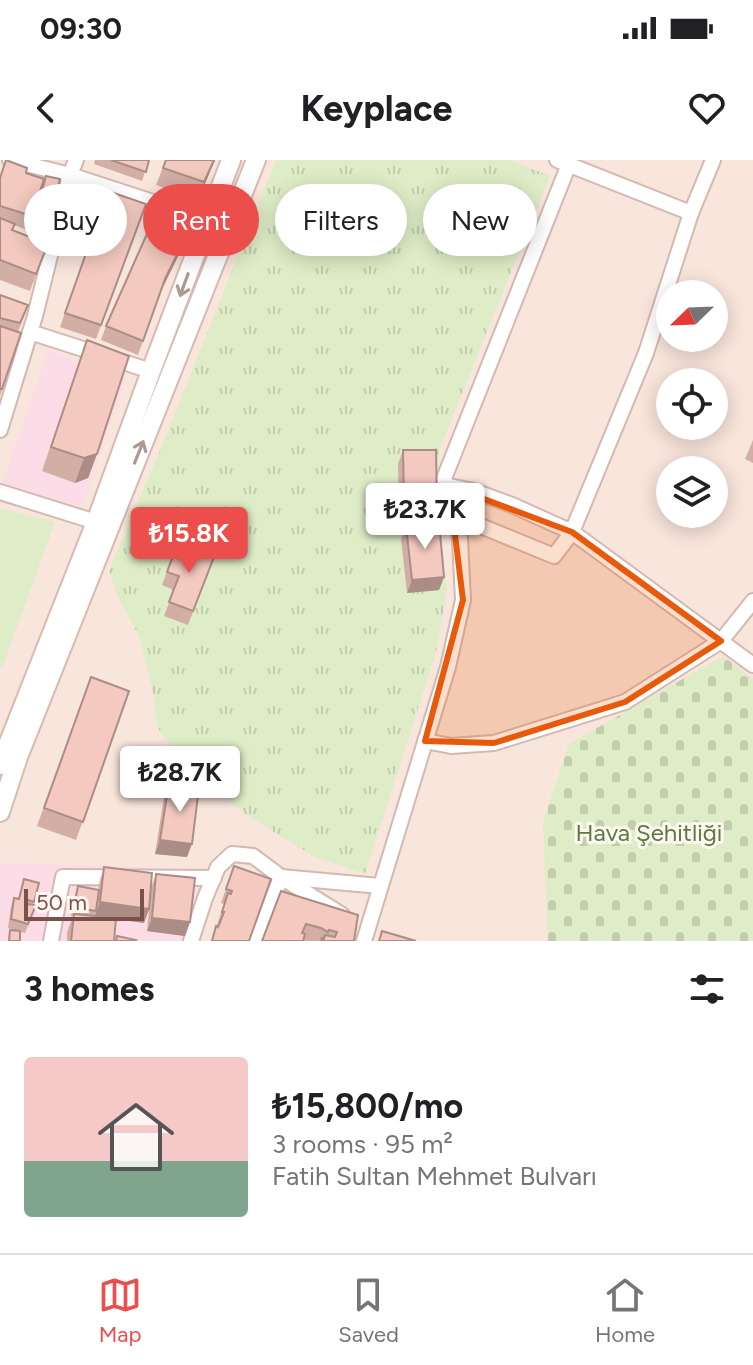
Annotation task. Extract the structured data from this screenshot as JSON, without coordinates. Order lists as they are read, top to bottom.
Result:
{
  "parks": ["Hava Şehitliği"],
  "scale_bar": "50 m",
  "north": "bottom left",
  "page": {
    "status": "09:30",
    "header": "Keyplace",
    "chip": [
      "Buy",
      "Rent",
      "Filters",
      "New"
    ],
    "price": ["₺23.7K", "₺15.8K", "₺28.7K"],
    "scale": "50 m",
    "heading": "3 homes",
    "list": [
      {
        "name": "₺15,800/mo",
        "note": "3 rooms · 95 m² · Fatih Sultan Mehmet Bulvarı"
      }
    ],
    "tabs": ["Map", "Saved", "Home"]
  }
}
